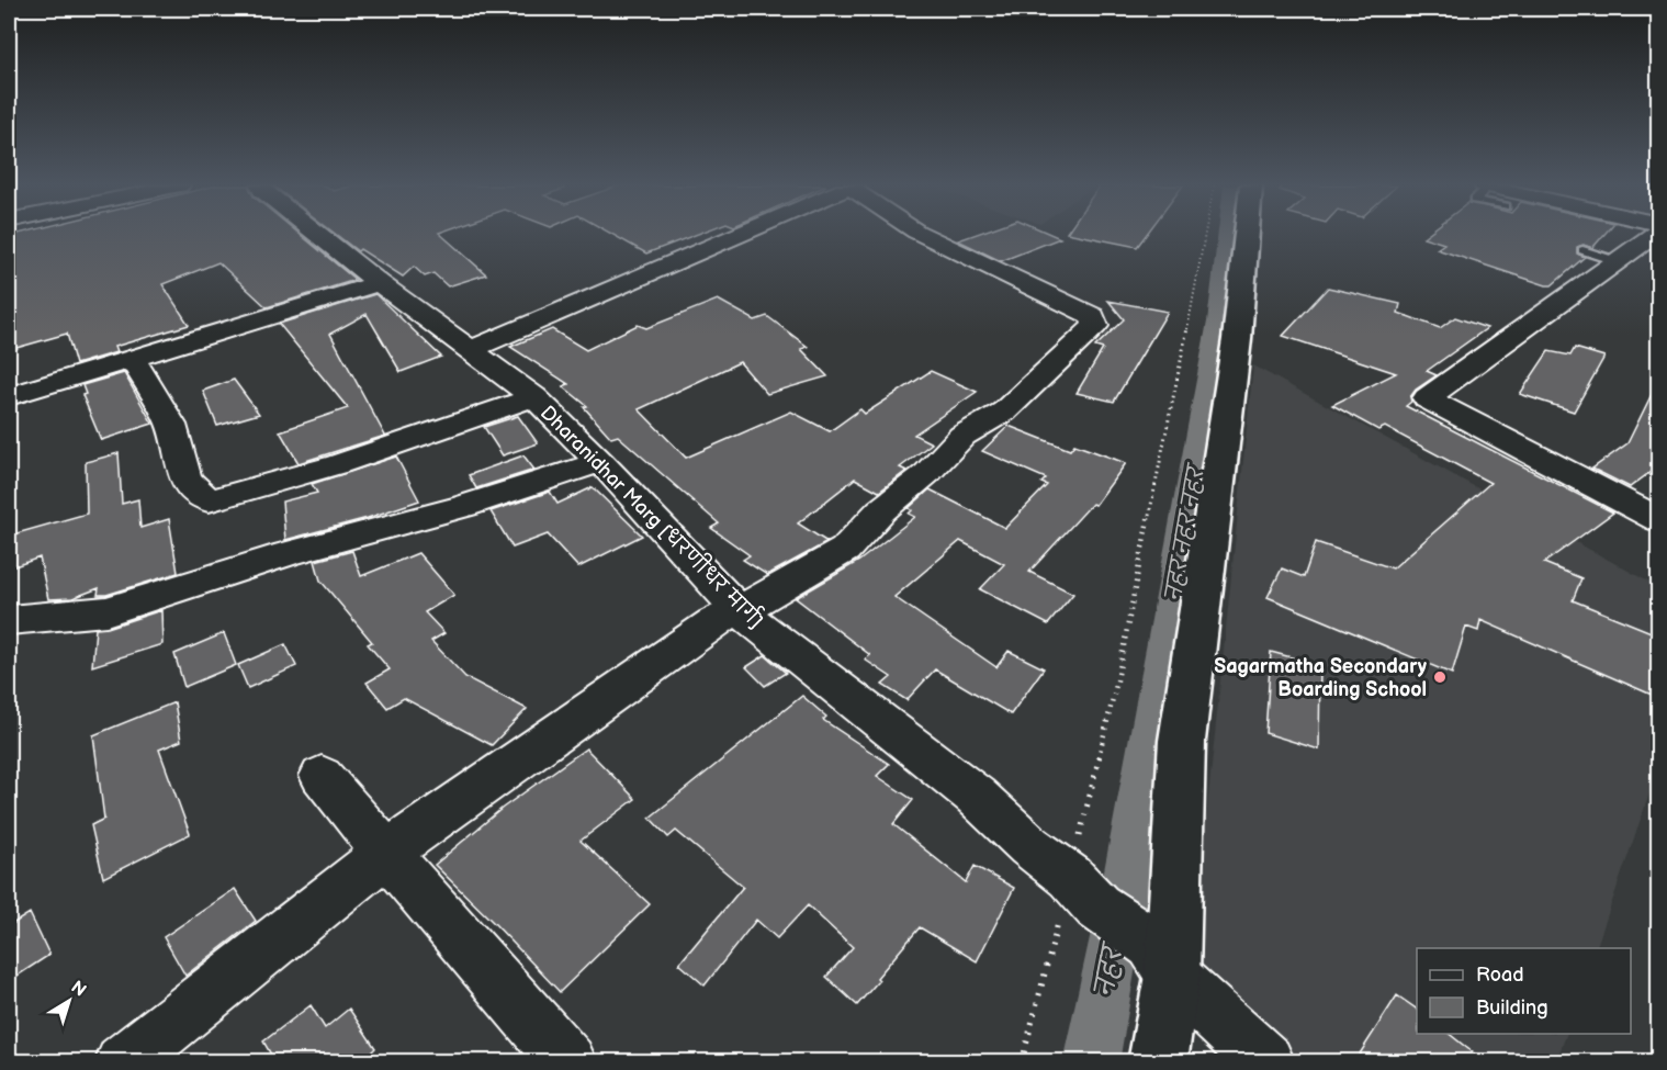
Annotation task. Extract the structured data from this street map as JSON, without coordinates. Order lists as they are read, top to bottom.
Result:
{
  "streets": {
    "street": ["Dharanidhar Marg [धरणीधर मार्ग]"]
  },
  "water": ["नहर नहर नहर", "नहर"],
  "places": ["Sagarmatha Secondary Boarding School"],
  "legend": ["Road", "Building"],
  "north": "top right"
}
